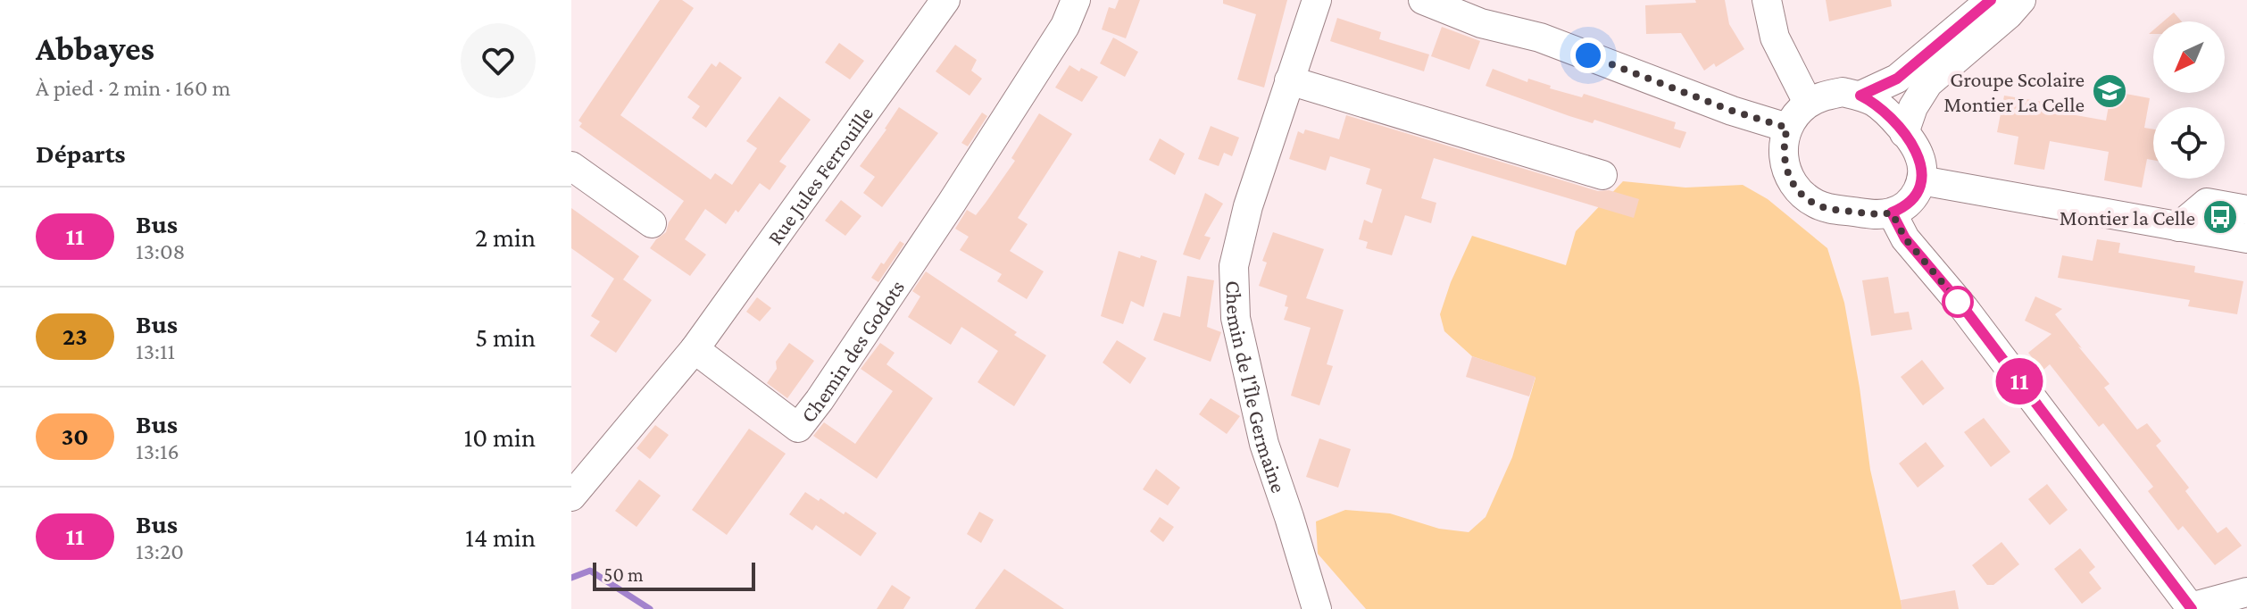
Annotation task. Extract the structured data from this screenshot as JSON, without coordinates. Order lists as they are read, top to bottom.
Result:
{
  "streets": {
    "street": ["Rue Jules Ferrouille", "Chemin des Godots", "Chemin de l'Île Germaine"]
  },
  "crossings": [
    ["Rue Jules Ferrouille", "Chemin des Godots"]
  ],
  "places": {
    "school or university": ["Groupe Scolaire Montier La Celle"],
    "bus stop": ["Montier la Celle"]
  },
  "lines": ["bus line 11"],
  "scale_bar": "50 m",
  "north": "bottom left",
  "page": {
    "heading": [
      ["Abbayes", "À pied · 2 min · 160 m"],
      "Départs"
    ],
    "on_map": "11",
    "list": [
      {
        "mark": "11",
        "name": "Bus",
        "note": "13:08",
        "value": "2 min"
      },
      {
        "mark": "23",
        "name": "Bus",
        "note": "13:11",
        "value": "5 min"
      },
      {
        "mark": "30",
        "name": "Bus",
        "note": "13:16",
        "value": "10 min"
      },
      {
        "mark": "11",
        "name": "Bus",
        "note": "13:20",
        "value": "14 min"
      }
    ],
    "scale": "50 m"
  }
}
